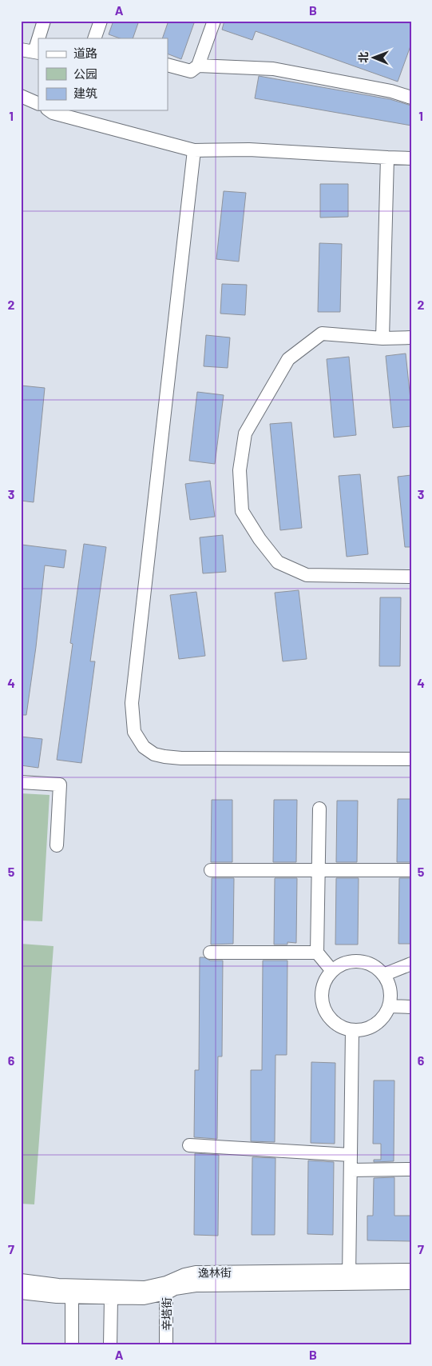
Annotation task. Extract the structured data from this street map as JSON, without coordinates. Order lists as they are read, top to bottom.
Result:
{
  "streets": {
    "street": ["逸林街", "辛塔街"]
  },
  "crossings": [
    ["逸林街", "辛塔街"]
  ],
  "legend": ["道路", "公园", "建筑"],
  "north": "left",
  "grid": {
    "columns": ["A", "B"],
    "rows": [
      "1",
      "2",
      "3",
      "4",
      "5",
      "6",
      "7"
    ]
  }
}
